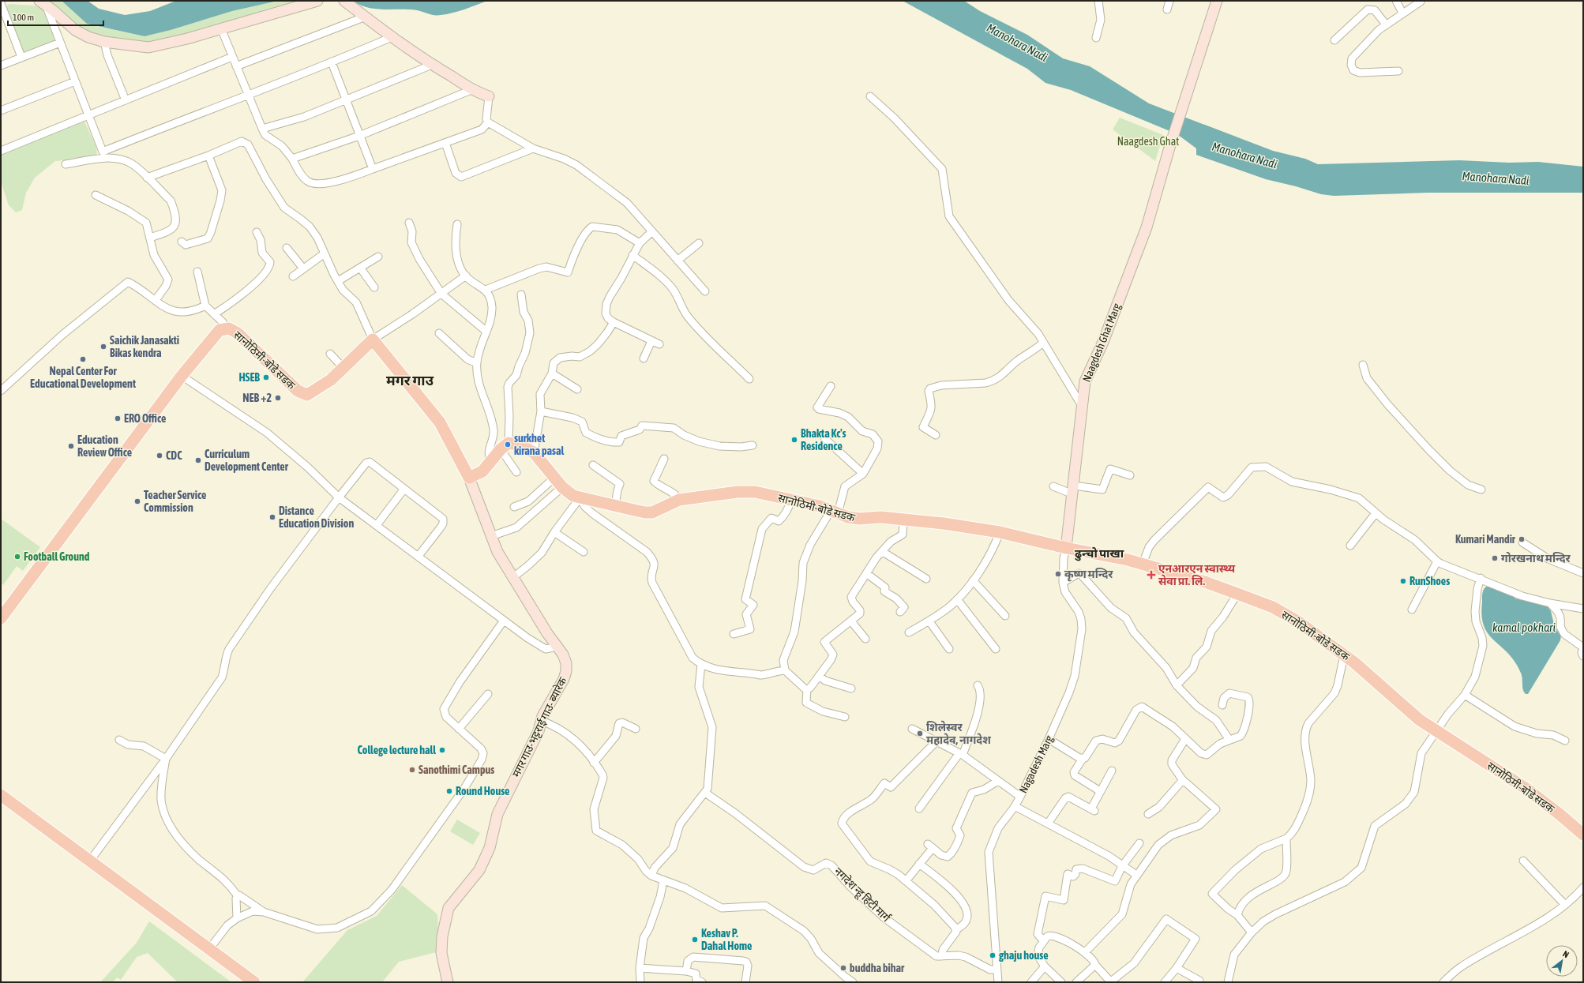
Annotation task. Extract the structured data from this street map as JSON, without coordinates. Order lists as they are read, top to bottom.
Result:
{
  "streets": {
    "main road": ["सानोठिमी-बोडे सडक"],
    "street": [
      "Naagdesh Ghat Marg",
      "मगर गाउ-भट्टराई गाउ- ब्यारेक",
      "Nagadesh Marg",
      "नगदेश न्हू हिटी मार्ग"
    ]
  },
  "crossings": [
    ["Naagdesh Ghat Marg", "सानोठिमी-बोडे सडक"],
    ["Naagdesh Ghat Marg", "Nagadesh Marg"],
    ["सानोठिमी-बोडे सडक", "Nagadesh Marg"],
    ["Nagadesh Marg", "नगदेश न्हू हिटी मार्ग"]
  ],
  "districts": ["मगर गाउ", "ढुन्चो पाखा"],
  "water": ["Manohara Nadi", "kamal pokhari"],
  "parks": ["Naagdesh Ghat"],
  "places": {
    "other": [
      "Saichik Janasakti Bikas kendra",
      "Nepal Center For Educational Development",
      "HSEB",
      "NEB +2",
      "ERO Office",
      "Bhakta Kc's Residence",
      "surkhet kirana pasal",
      "Education Review Office",
      "CDC",
      "Curriculum Development Center",
      "Teacher Service Commission",
      "Distance Education Division",
      "Kumari Mandir",
      "Football Ground",
      "गोरखनाथ मन्दिर",
      "कृष्ण मन्दिर",
      "RunShoes",
      "शिलेस्वर महादेव, नागदेश",
      "College lecture hall",
      "Sanothimi Campus",
      "Round House",
      "Keshav P. Dahal Home",
      "ghaju house",
      "buddha bihar"
    ],
    "health": ["एनआरएन स्वास्थ्य सेवा प्रा. लि."]
  },
  "scale_bar": "100 m",
  "north": "top right"
}
